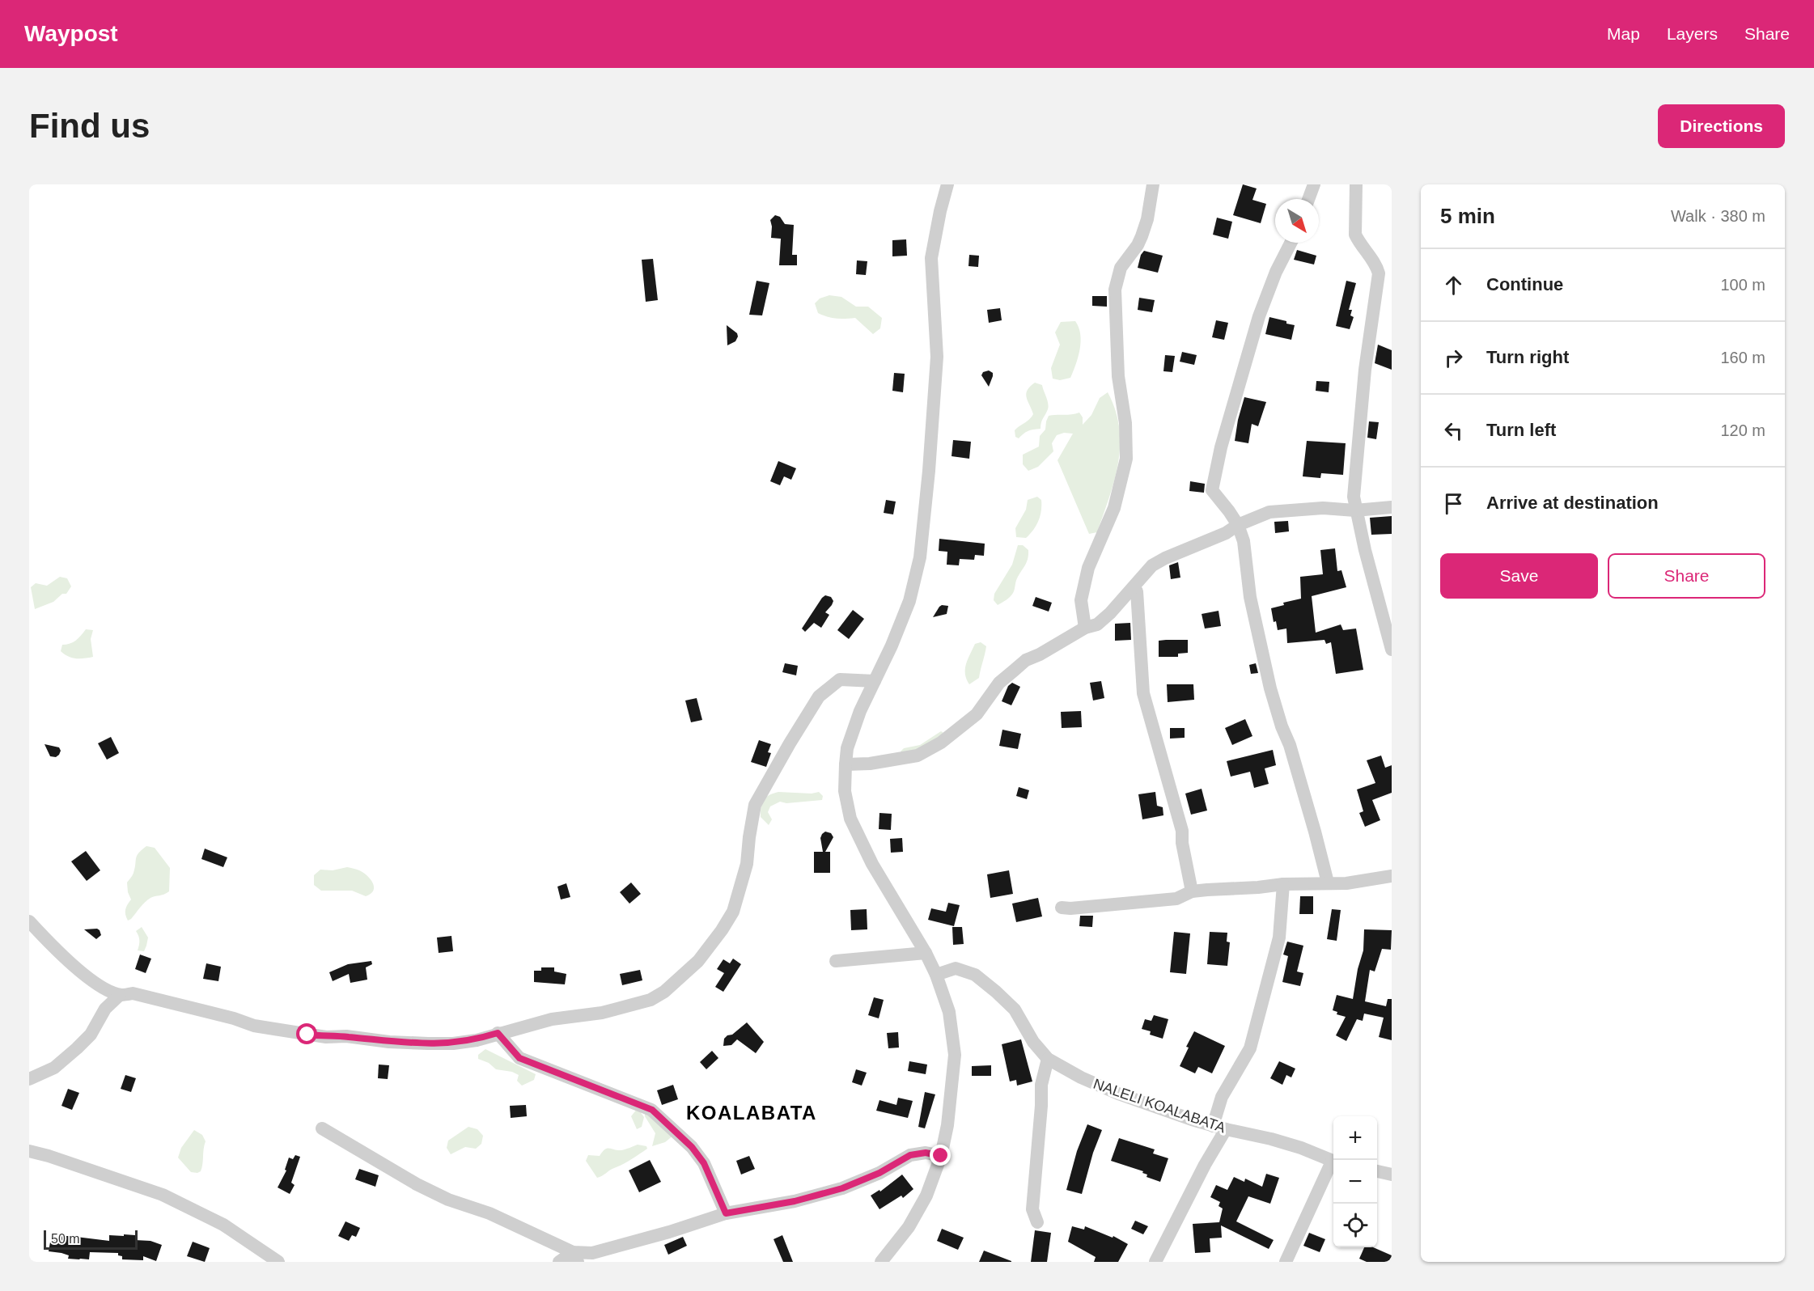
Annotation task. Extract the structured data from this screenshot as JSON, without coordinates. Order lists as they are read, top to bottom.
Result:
{
  "streets": {
    "street": ["NALELI KOALABATA"]
  },
  "districts": ["KOALABATA"],
  "scale_bar": "50 m",
  "north": "bottom right",
  "page": {
    "header": "Waypost",
    "nav": ["Map", "Layers", "Share"],
    "buttons": [
      "Directions",
      ["Save", "Share"]
    ],
    "title": "Find us",
    "heading": ["5 min", "Walk · 380 m"],
    "list": [
      ["Continue", "100 m"],
      ["Turn right", "160 m"],
      ["Turn left", "120 m"],
      "Arrive at destination"
    ],
    "map_buttons": ["+", "−"],
    "scale": "50 m"
  }
}
